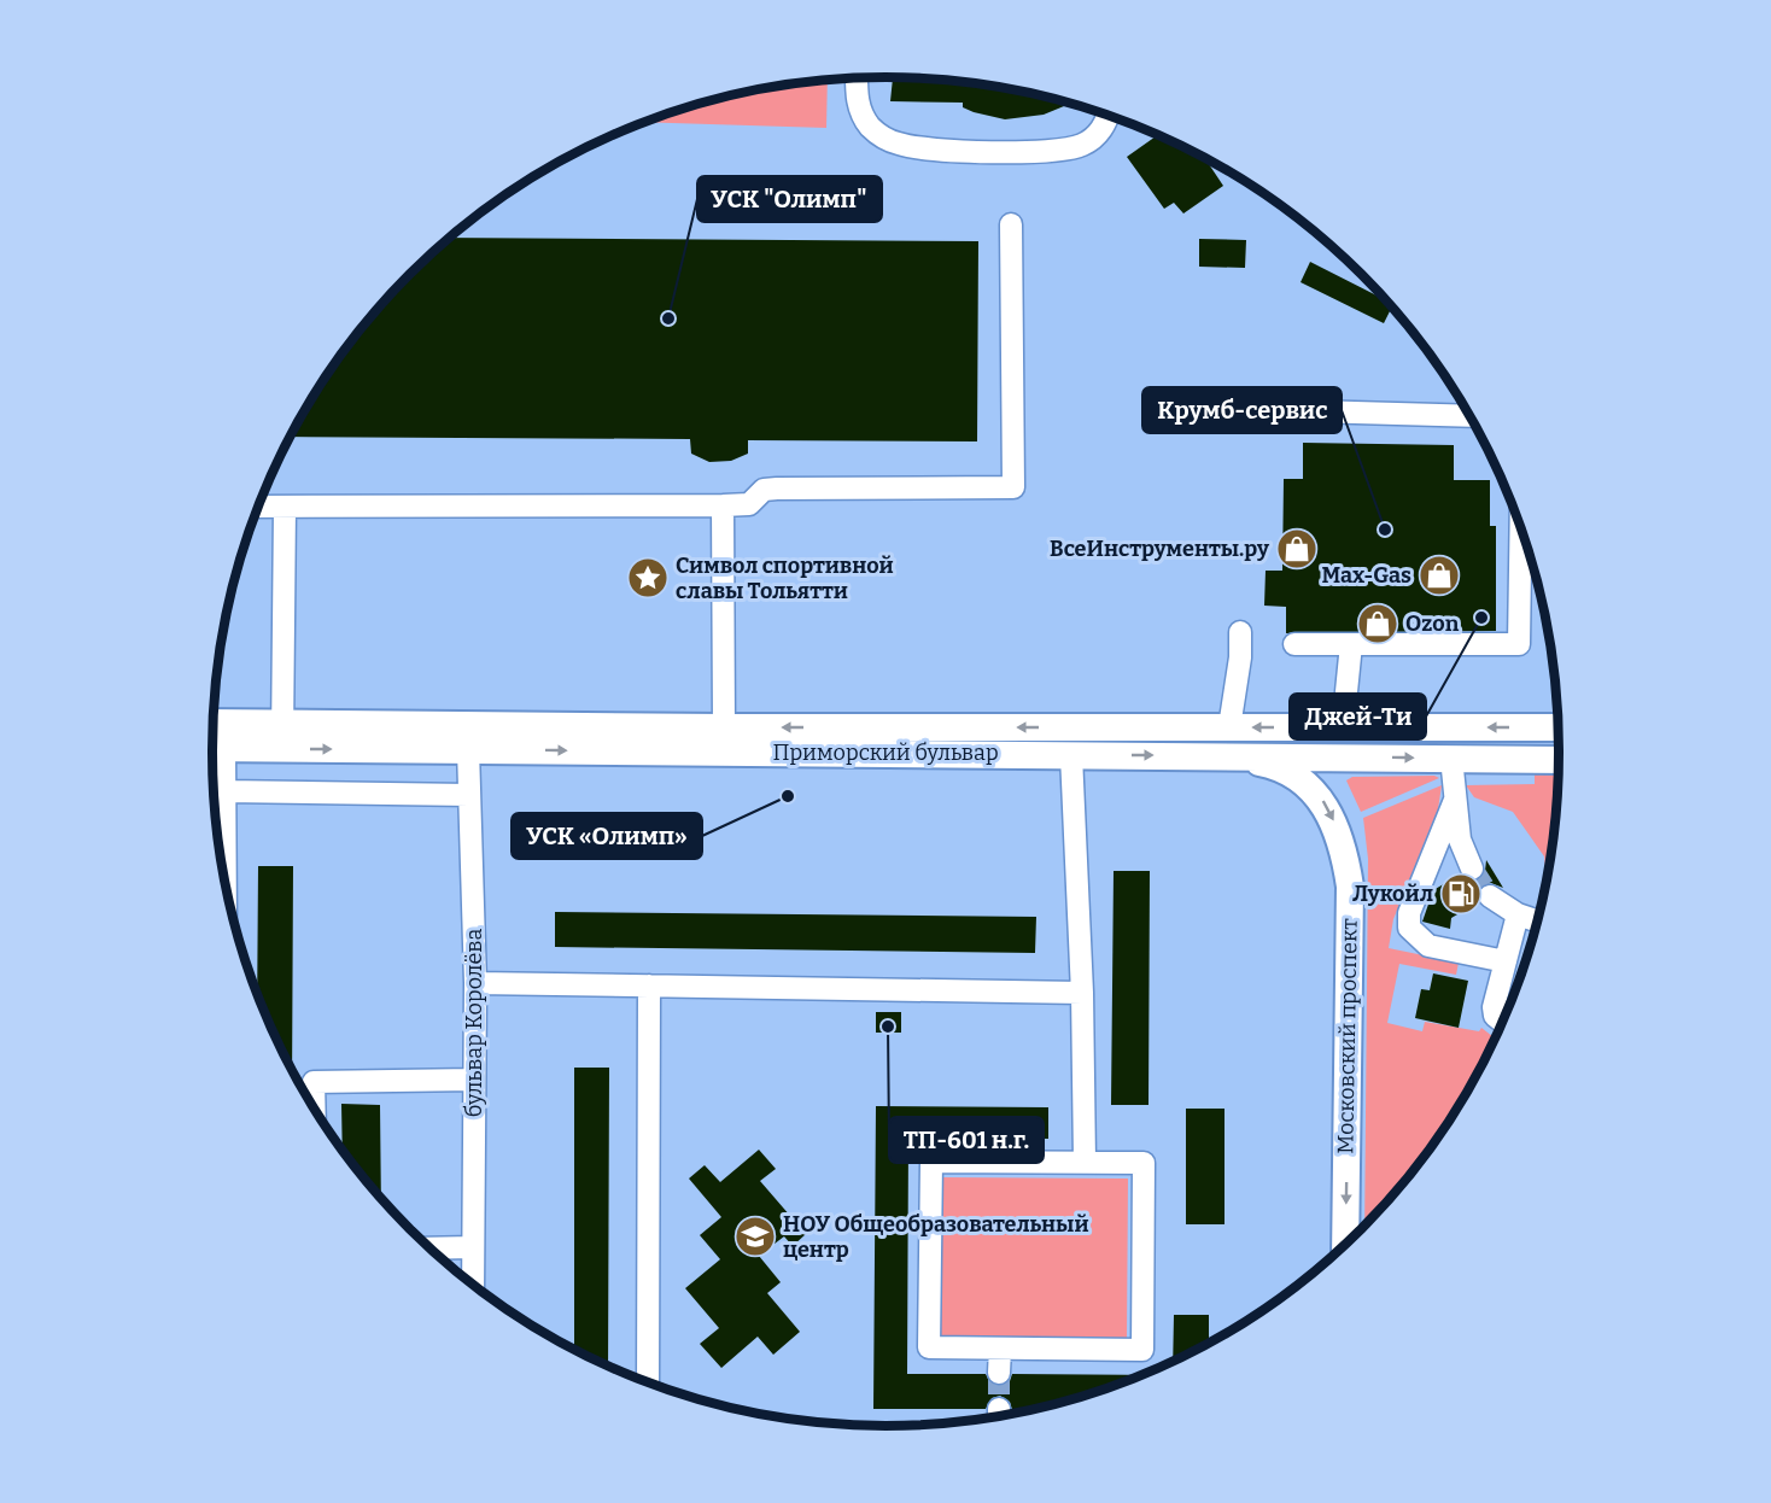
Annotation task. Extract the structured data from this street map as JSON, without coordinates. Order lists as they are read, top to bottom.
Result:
{
  "streets": {
    "main road": ["Приморский бульвар", "Московский проспект"],
    "street": ["бульвар Королёва"]
  },
  "crossings": [
    ["Приморский бульвар", "бульвар Королёва"],
    ["Приморский бульвар", "Московский проспект"]
  ],
  "one_way": ["Московский проспект"],
  "places": {
    "other": [
      "УСК \"Олимп\"",
      "Крумб-сервис",
      "Джей-Ти",
      "УСК «Олимп»",
      "ТП-601 н.г."
    ],
    "shop": ["ВсеИнструменты.ру", "Max-Gas", "Ozon"],
    "place": ["Символ спортивной славы Тольятти"],
    "fuel station": ["Лукойл"],
    "school or university": ["НОУ Общеобразовательный центр"]
  }
}
